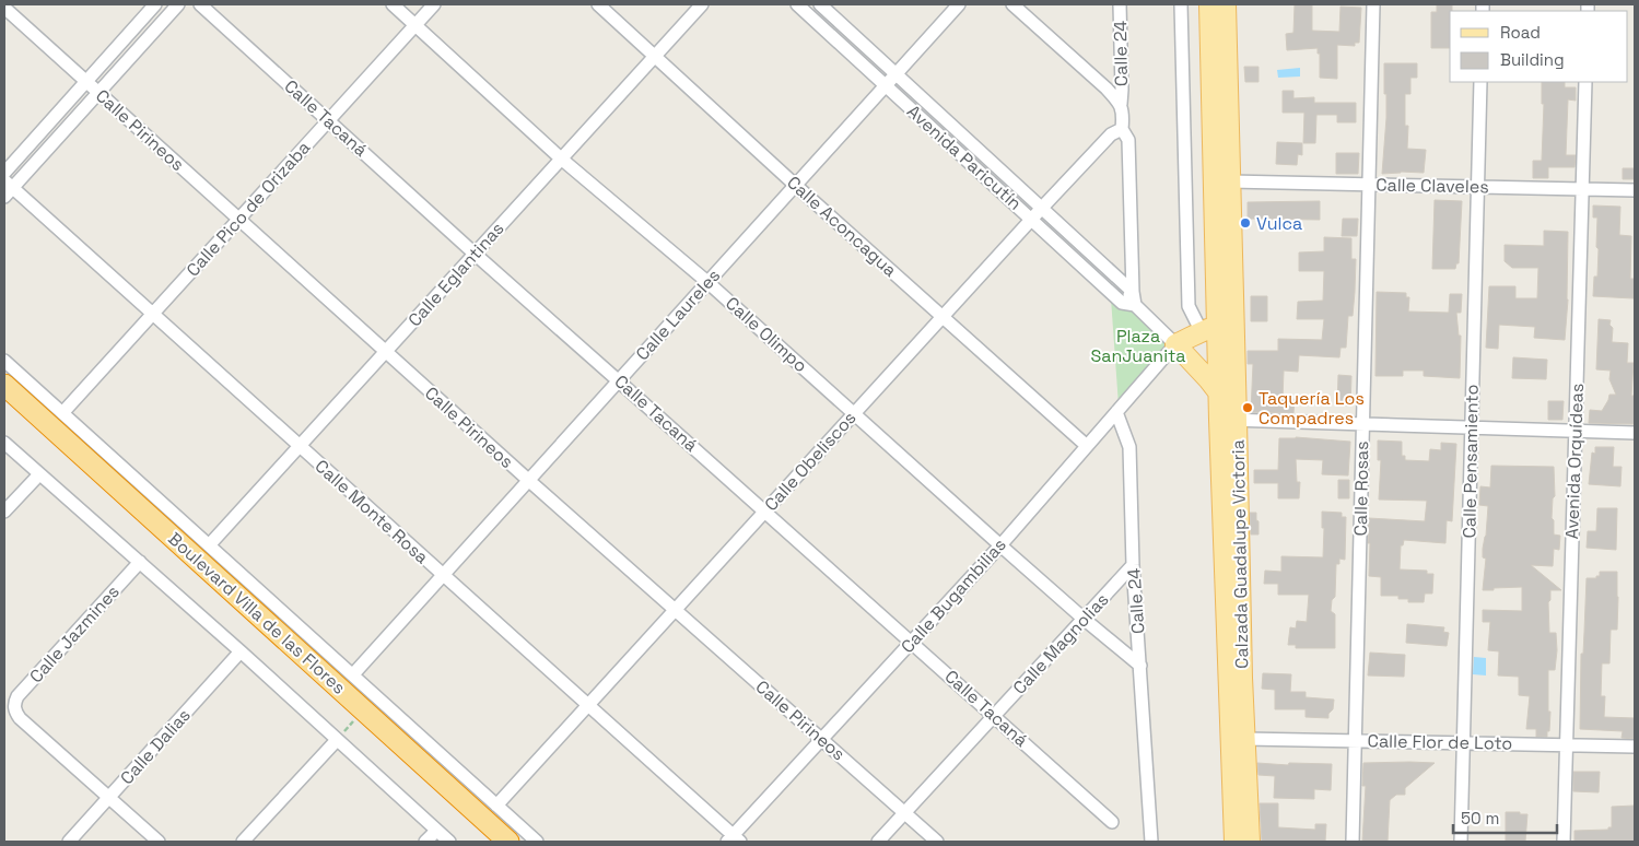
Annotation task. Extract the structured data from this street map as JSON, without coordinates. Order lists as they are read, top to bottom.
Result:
{
  "streets": {
    "highway": ["Boulevard Villa de las Flores"],
    "main road": ["Calzada Guadalupe Victoria"],
    "street": [
      "Calle 24",
      "Calle Tacaná",
      "Calle Pirineos",
      "Avenida Paricutín",
      "Calle Claveles",
      "Calle Pico de Orizaba",
      "Calle Aconcagua",
      "Calle Eglantinas",
      "Calle Laureles",
      "Calle Olimpo",
      "Calle Obeliscos",
      "Calle Pensamiento",
      "Avenida Orquídeas",
      "Calle Rosas",
      "Calle Monte Rosa",
      "Calle Bugambilias",
      "Calle Jazmines",
      "Calle Magnolias",
      "Calle Flor de Loto",
      "Calle Dalias"
    ]
  },
  "crossings": [
    ["Calle 24", "Calle Olimpo"],
    ["Calle 24", "Calle Obeliscos"],
    ["Calle 24", "Calle Bugambilias"],
    ["Calle 24", "Calle Magnolias"],
    ["Calle Tacaná", "Calle Pico de Orizaba"],
    ["Calle Tacaná", "Calle Eglantinas"],
    ["Calle Tacaná", "Calle Laureles"],
    ["Calle Tacaná", "Calle Obeliscos"],
    ["Calle Tacaná", "Calle Bugambilias"],
    ["Calle Tacaná", "Calle Magnolias"],
    ["Calle Pirineos", "Calle Pico de Orizaba"],
    ["Calle Pirineos", "Calle Eglantinas"],
    ["Calle Pirineos", "Calle Laureles"],
    ["Calle Pirineos", "Calle Obeliscos"],
    ["Calle Pirineos", "Calle Bugambilias"],
    ["Calle Pirineos", "Calle Magnolias"],
    ["Avenida Paricutín", "Calle Laureles"],
    ["Avenida Paricutín", "Calle Obeliscos"],
    ["Calle Claveles", "Calle Pensamiento"],
    ["Calle Claveles", "Avenida Orquídeas"],
    ["Calle Claveles", "Calle Rosas"],
    ["Calle Claveles", "Calzada Guadalupe Victoria"],
    ["Calle Pico de Orizaba", "Calle Olimpo"],
    ["Calle Pico de Orizaba", "Calle Monte Rosa"],
    ["Calle Aconcagua", "Calle Eglantinas"],
    ["Calle Aconcagua", "Calle Laureles"],
    ["Calle Aconcagua", "Calle Obeliscos"],
    ["Calle Aconcagua", "Calle Bugambilias"],
    ["Calle Eglantinas", "Calle Olimpo"],
    ["Calle Eglantinas", "Calle Monte Rosa"],
    ["Calle Laureles", "Calle Olimpo"],
    ["Calle Laureles", "Calle Monte Rosa"],
    ["Calle Olimpo", "Calle Obeliscos"],
    ["Calle Olimpo", "Calle Bugambilias"],
    ["Calle Olimpo", "Calle Magnolias"],
    ["Calle Obeliscos", "Calle Monte Rosa"],
    ["Calle Pensamiento", "Calle Flor de Loto"],
    ["Avenida Orquídeas", "Calle Flor de Loto"],
    ["Calle Rosas", "Calle Flor de Loto"],
    ["Calle Monte Rosa", "Calle Bugambilias"],
    ["Calzada Guadalupe Victoria", "Calle Flor de Loto"],
    ["Calle Jazmines", "Calle Dalias"]
  ],
  "parks": ["Plaza SanJuanita"],
  "places": ["Vulca", "Taquería Los Compadres"],
  "legend": ["Road", "Building"],
  "scale_bar": "50 m"
}
